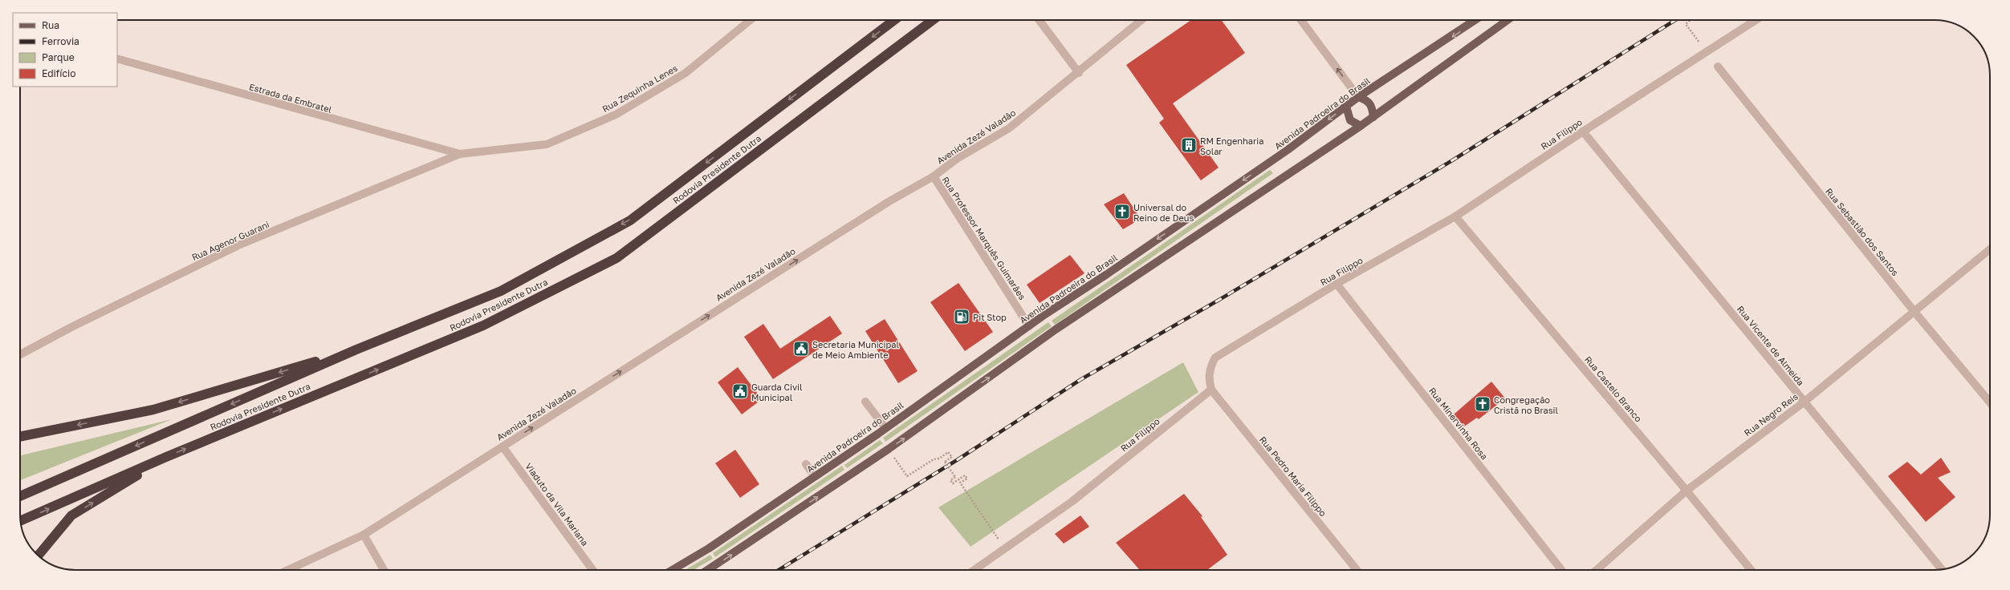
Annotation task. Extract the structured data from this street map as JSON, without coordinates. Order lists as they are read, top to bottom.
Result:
{
  "streets": {
    "highway": ["Rodovia Presidente Dutra"],
    "main road": ["Avenida Padroeira do Brasil"],
    "street": [
      "Rua Zequinha Lenes",
      "Estrada da Embratel",
      "Rua Filippo",
      "Avenida Zezé Valadão",
      "Rua Sebastião dos Santos",
      "Rua Professor Marquês Guimarães",
      "Rua Agenor Guarani",
      "Rua Vicente de Almeida",
      "Rua Castelo Branco",
      "Rua Negro Reis",
      "Rua Minervinha Rosa",
      "Rua Pedro Maria Filippo",
      "Viaduto da Vila Mariana"
    ]
  },
  "crossings": [
    ["Rua Zequinha Lenes", "Estrada da Embratel"],
    ["Rua Zequinha Lenes", "Rua Agenor Guarani"],
    ["Estrada da Embratel", "Rua Agenor Guarani"],
    ["Avenida Padroeira do Brasil", "Rua Professor Marquês Guimarães"],
    ["Rua Filippo", "Rua Vicente de Almeida"],
    ["Rua Filippo", "Rua Castelo Branco"],
    ["Rua Filippo", "Rua Minervinha Rosa"],
    ["Rua Filippo", "Rua Pedro Maria Filippo"],
    ["Avenida Zezé Valadão", "Rua Professor Marquês Guimarães"],
    ["Avenida Zezé Valadão", "Viaduto da Vila Mariana"],
    ["Rua Sebastião dos Santos", "Rua Negro Reis"],
    ["Rua Vicente de Almeida", "Rua Negro Reis"],
    ["Rua Castelo Branco", "Rua Negro Reis"]
  ],
  "one_way": ["Avenida Zezé Valadão"],
  "places": {
    "building": ["RM Engenharia Solar"],
    "church": ["Universal do Reino de Deus", "Congregação Cristã no Brasil"],
    "fuel station": ["Pit Stop"],
    "public building": ["Secretaria Municipal de Meio Ambiente", "Guarda Civil Municipal"]
  },
  "legend": [
    "Rua",
    "Ferrovia",
    "Parque",
    "Edifício"
  ]
}
